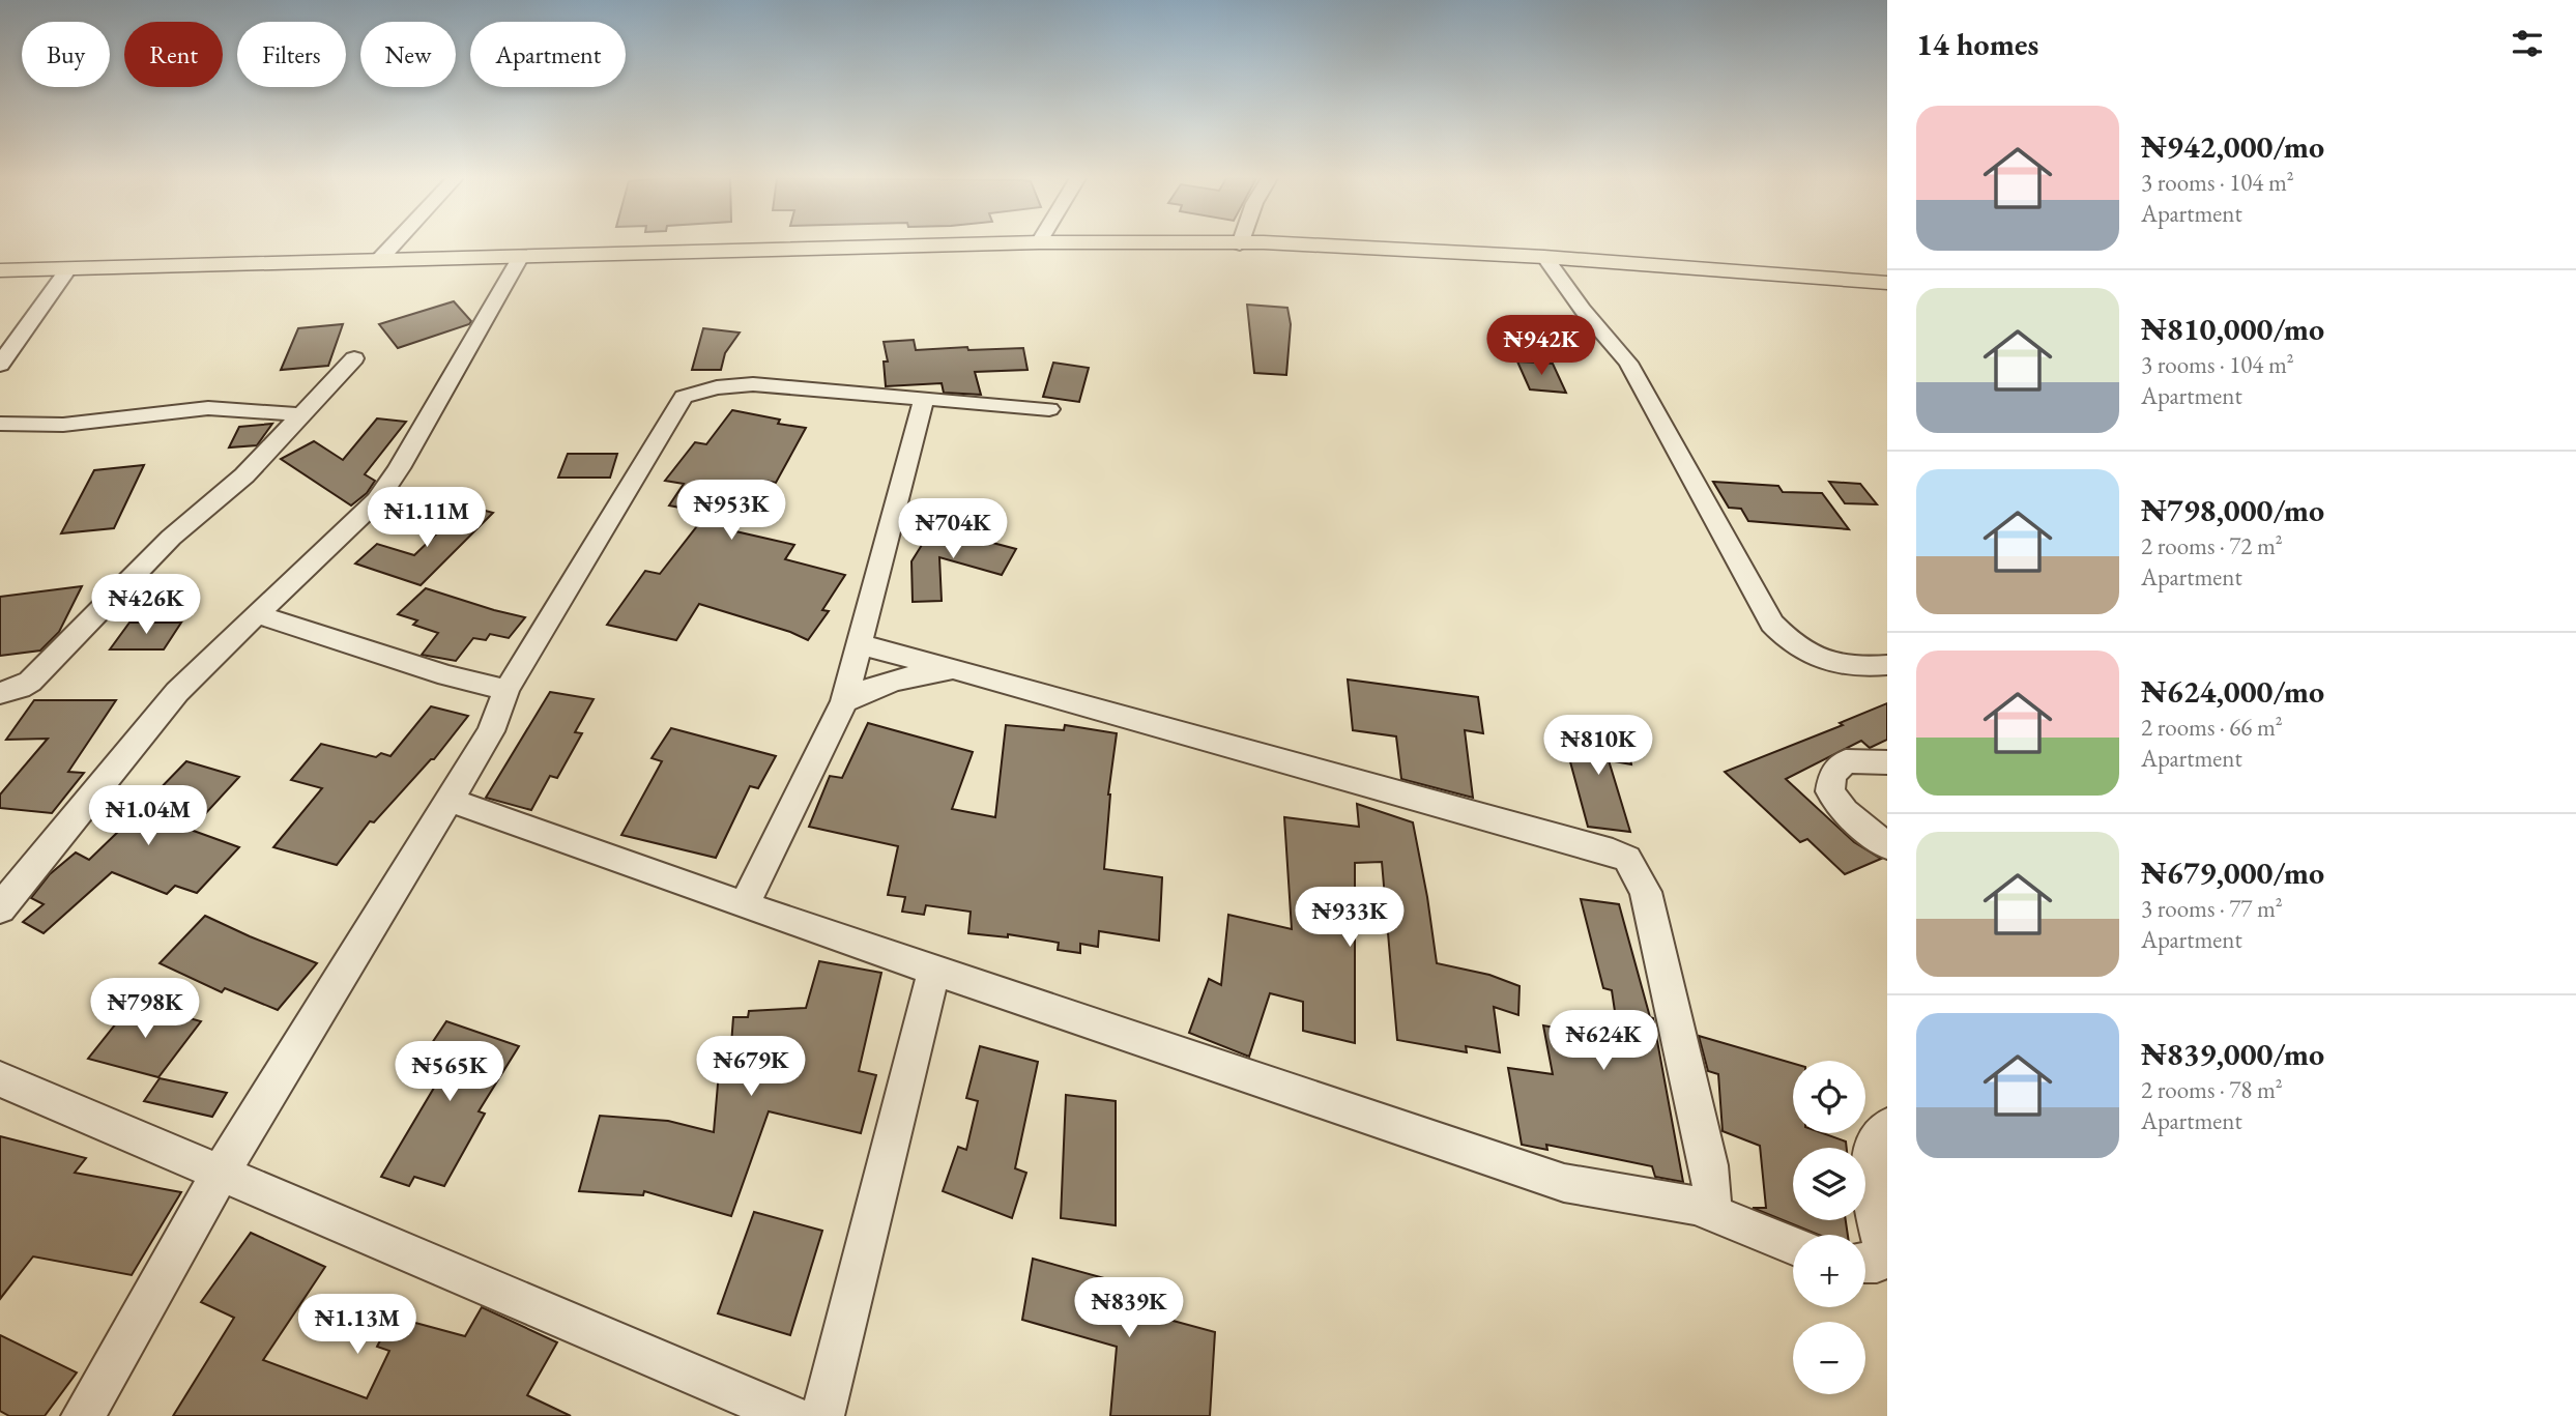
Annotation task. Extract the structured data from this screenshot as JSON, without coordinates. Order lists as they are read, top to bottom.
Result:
{
  "page": {
    "heading": "14 homes",
    "chip": [
      "Buy",
      "Rent",
      "Filters",
      "New",
      "Apartment"
    ],
    "list": [
      {
        "name": "₦942,000/mo",
        "note": "3 rooms · 104 m² · Apartment"
      },
      {
        "name": "₦810,000/mo",
        "note": "3 rooms · 104 m² · Apartment"
      },
      {
        "name": "₦798,000/mo",
        "note": "2 rooms · 72 m² · Apartment"
      },
      {
        "name": "₦624,000/mo",
        "note": "2 rooms · 66 m² · Apartment"
      },
      {
        "name": "₦679,000/mo",
        "note": "3 rooms · 77 m² · Apartment"
      },
      {
        "name": "₦839,000/mo",
        "note": "2 rooms · 78 m² · Apartment"
      }
    ],
    "price": [
      "₦942K",
      "₦953K",
      "₦1.11M",
      "₦704K",
      "₦426K",
      "₦810K",
      "₦1.04M",
      "₦933K",
      "₦798K",
      "₦624K",
      "₦679K",
      "₦565K",
      "₦839K",
      "₦1.13M"
    ],
    "map_buttons": ["+", "−"]
  }
}
